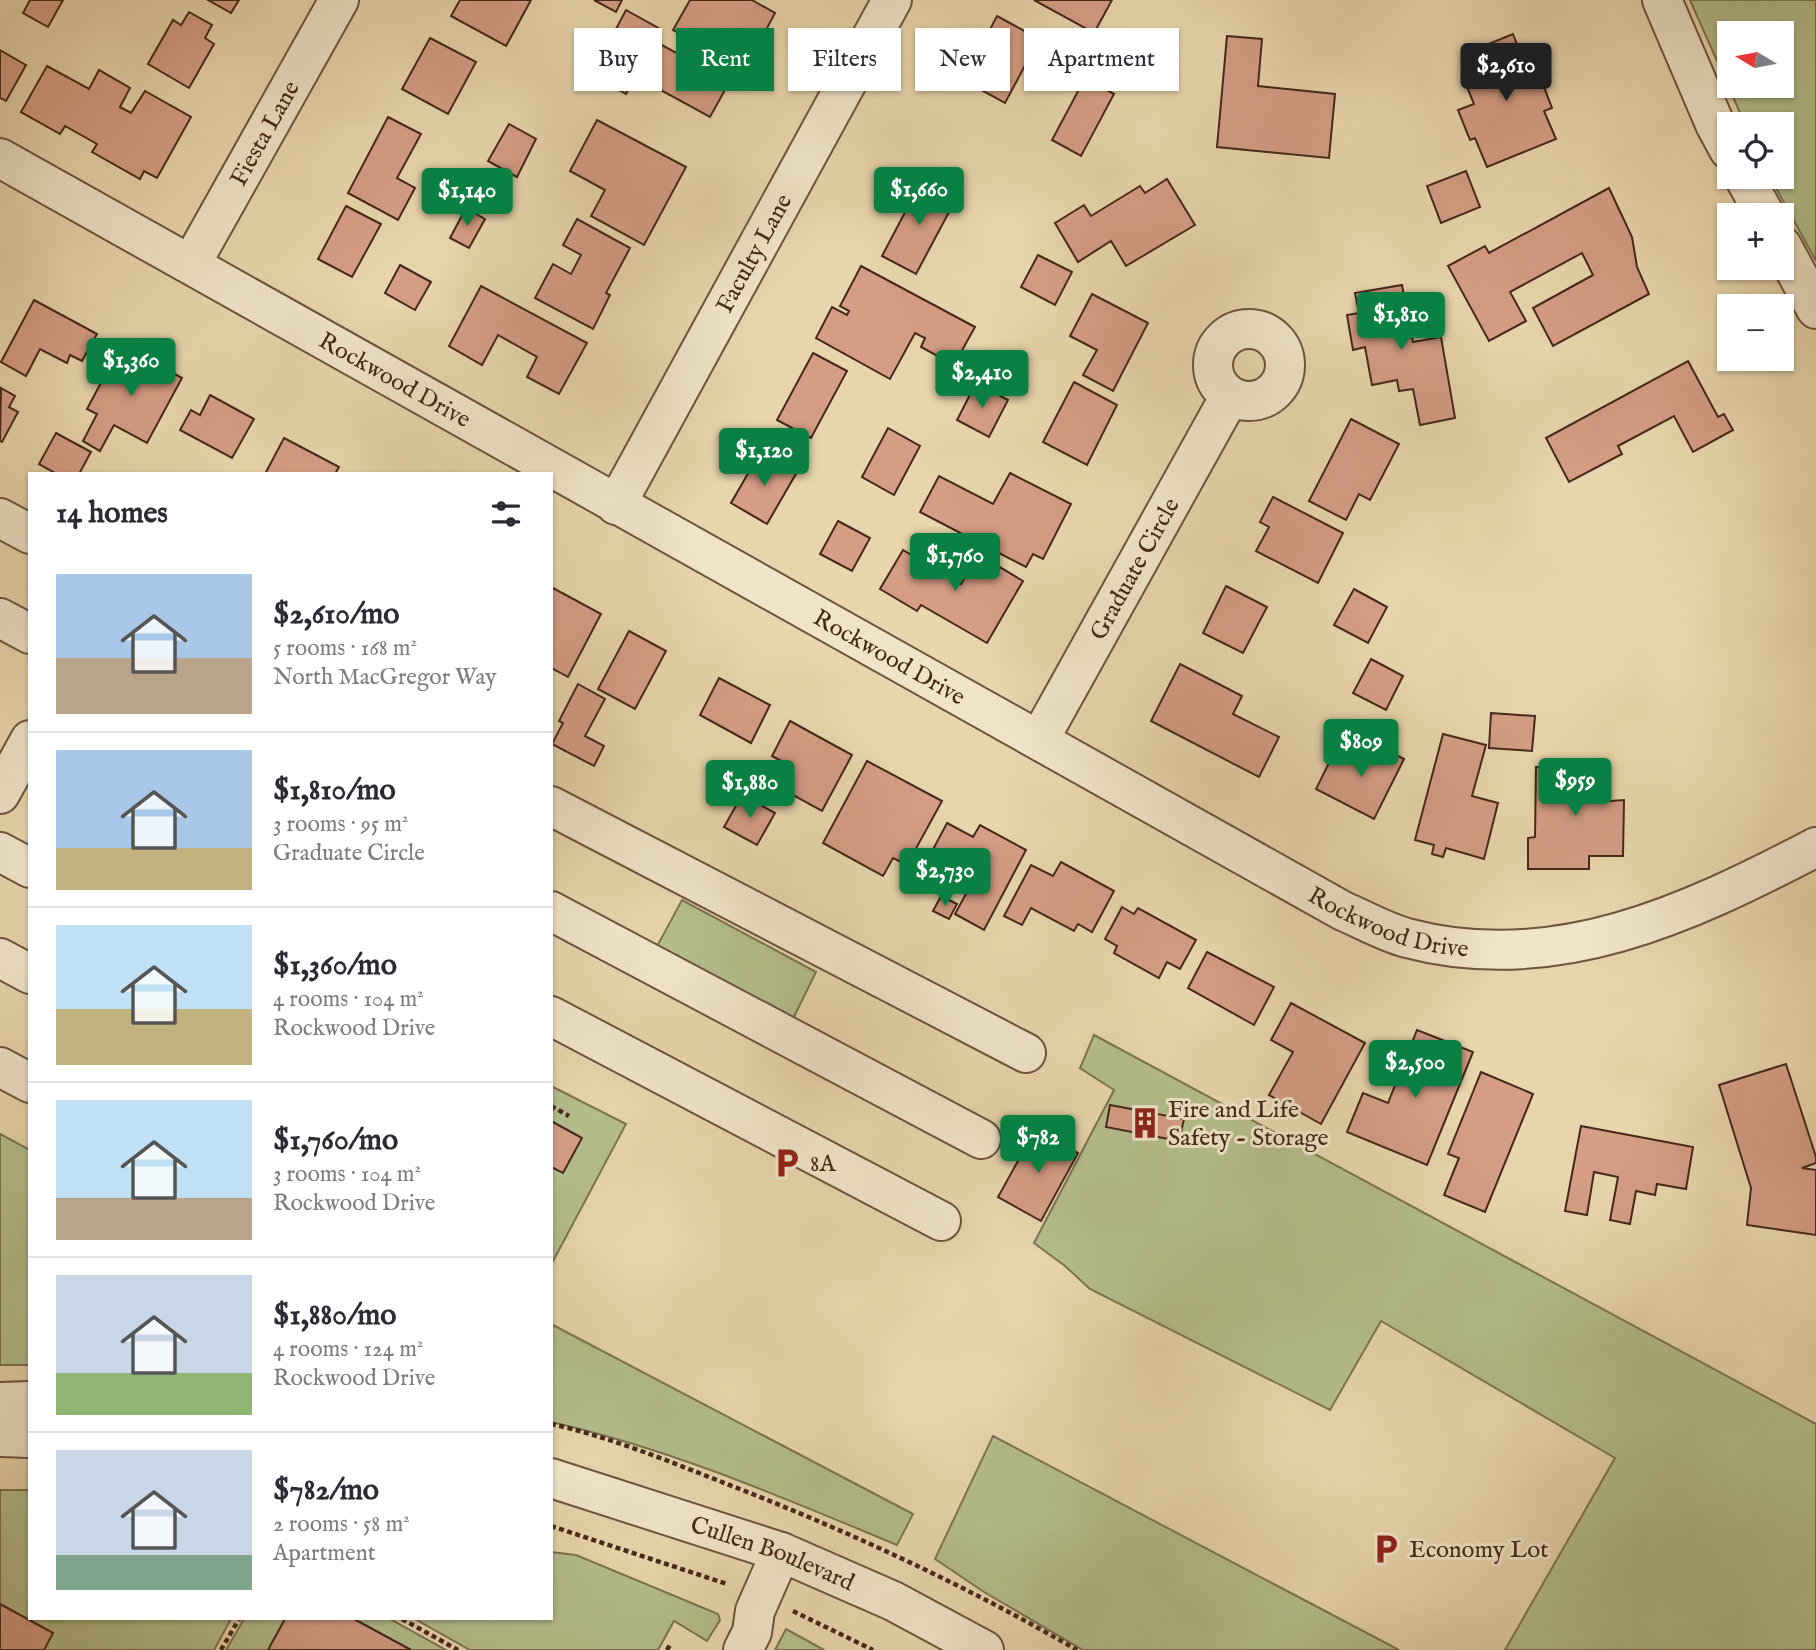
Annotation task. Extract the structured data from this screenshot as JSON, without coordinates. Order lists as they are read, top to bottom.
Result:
{
  "streets": {
    "street": [
      "Fiesta Lane",
      "Faculty Lane",
      "Rockwood Drive",
      "Graduate Circle",
      "Cullen Boulevard"
    ]
  },
  "crossings": [
    ["Fiesta Lane", "Rockwood Drive"],
    ["Faculty Lane", "Rockwood Drive"],
    ["Rockwood Drive", "Graduate Circle"]
  ],
  "places": {
    "building": ["Fire and Life Safety - Storage"],
    "parking": ["8A", "Economy Lot"]
  },
  "north": "left",
  "page": {
    "map_buttons": ["+", "−"],
    "chip": [
      "Buy",
      "Rent",
      "Filters",
      "New",
      "Apartment"
    ],
    "price": [
      "$2,610",
      "$1,660",
      "$1,140",
      "$1,810",
      "$1,360",
      "$2,410",
      "$1,120",
      "$1,760",
      "$809",
      "$959",
      "$1,880",
      "$2,730",
      "$2,500",
      "$782"
    ],
    "heading": "14 homes",
    "list": [
      {
        "name": "$2,610/mo",
        "note": "5 rooms · 168 m² · North MacGregor Way"
      },
      {
        "name": "$1,810/mo",
        "note": "3 rooms · 95 m² · Graduate Circle"
      },
      {
        "name": "$1,360/mo",
        "note": "4 rooms · 104 m² · Rockwood Drive"
      },
      {
        "name": "$1,760/mo",
        "note": "3 rooms · 104 m² · Rockwood Drive"
      },
      {
        "name": "$1,880/mo",
        "note": "4 rooms · 124 m² · Rockwood Drive"
      },
      {
        "name": "$782/mo",
        "note": "2 rooms · 58 m² · Apartment"
      }
    ]
  }
}
